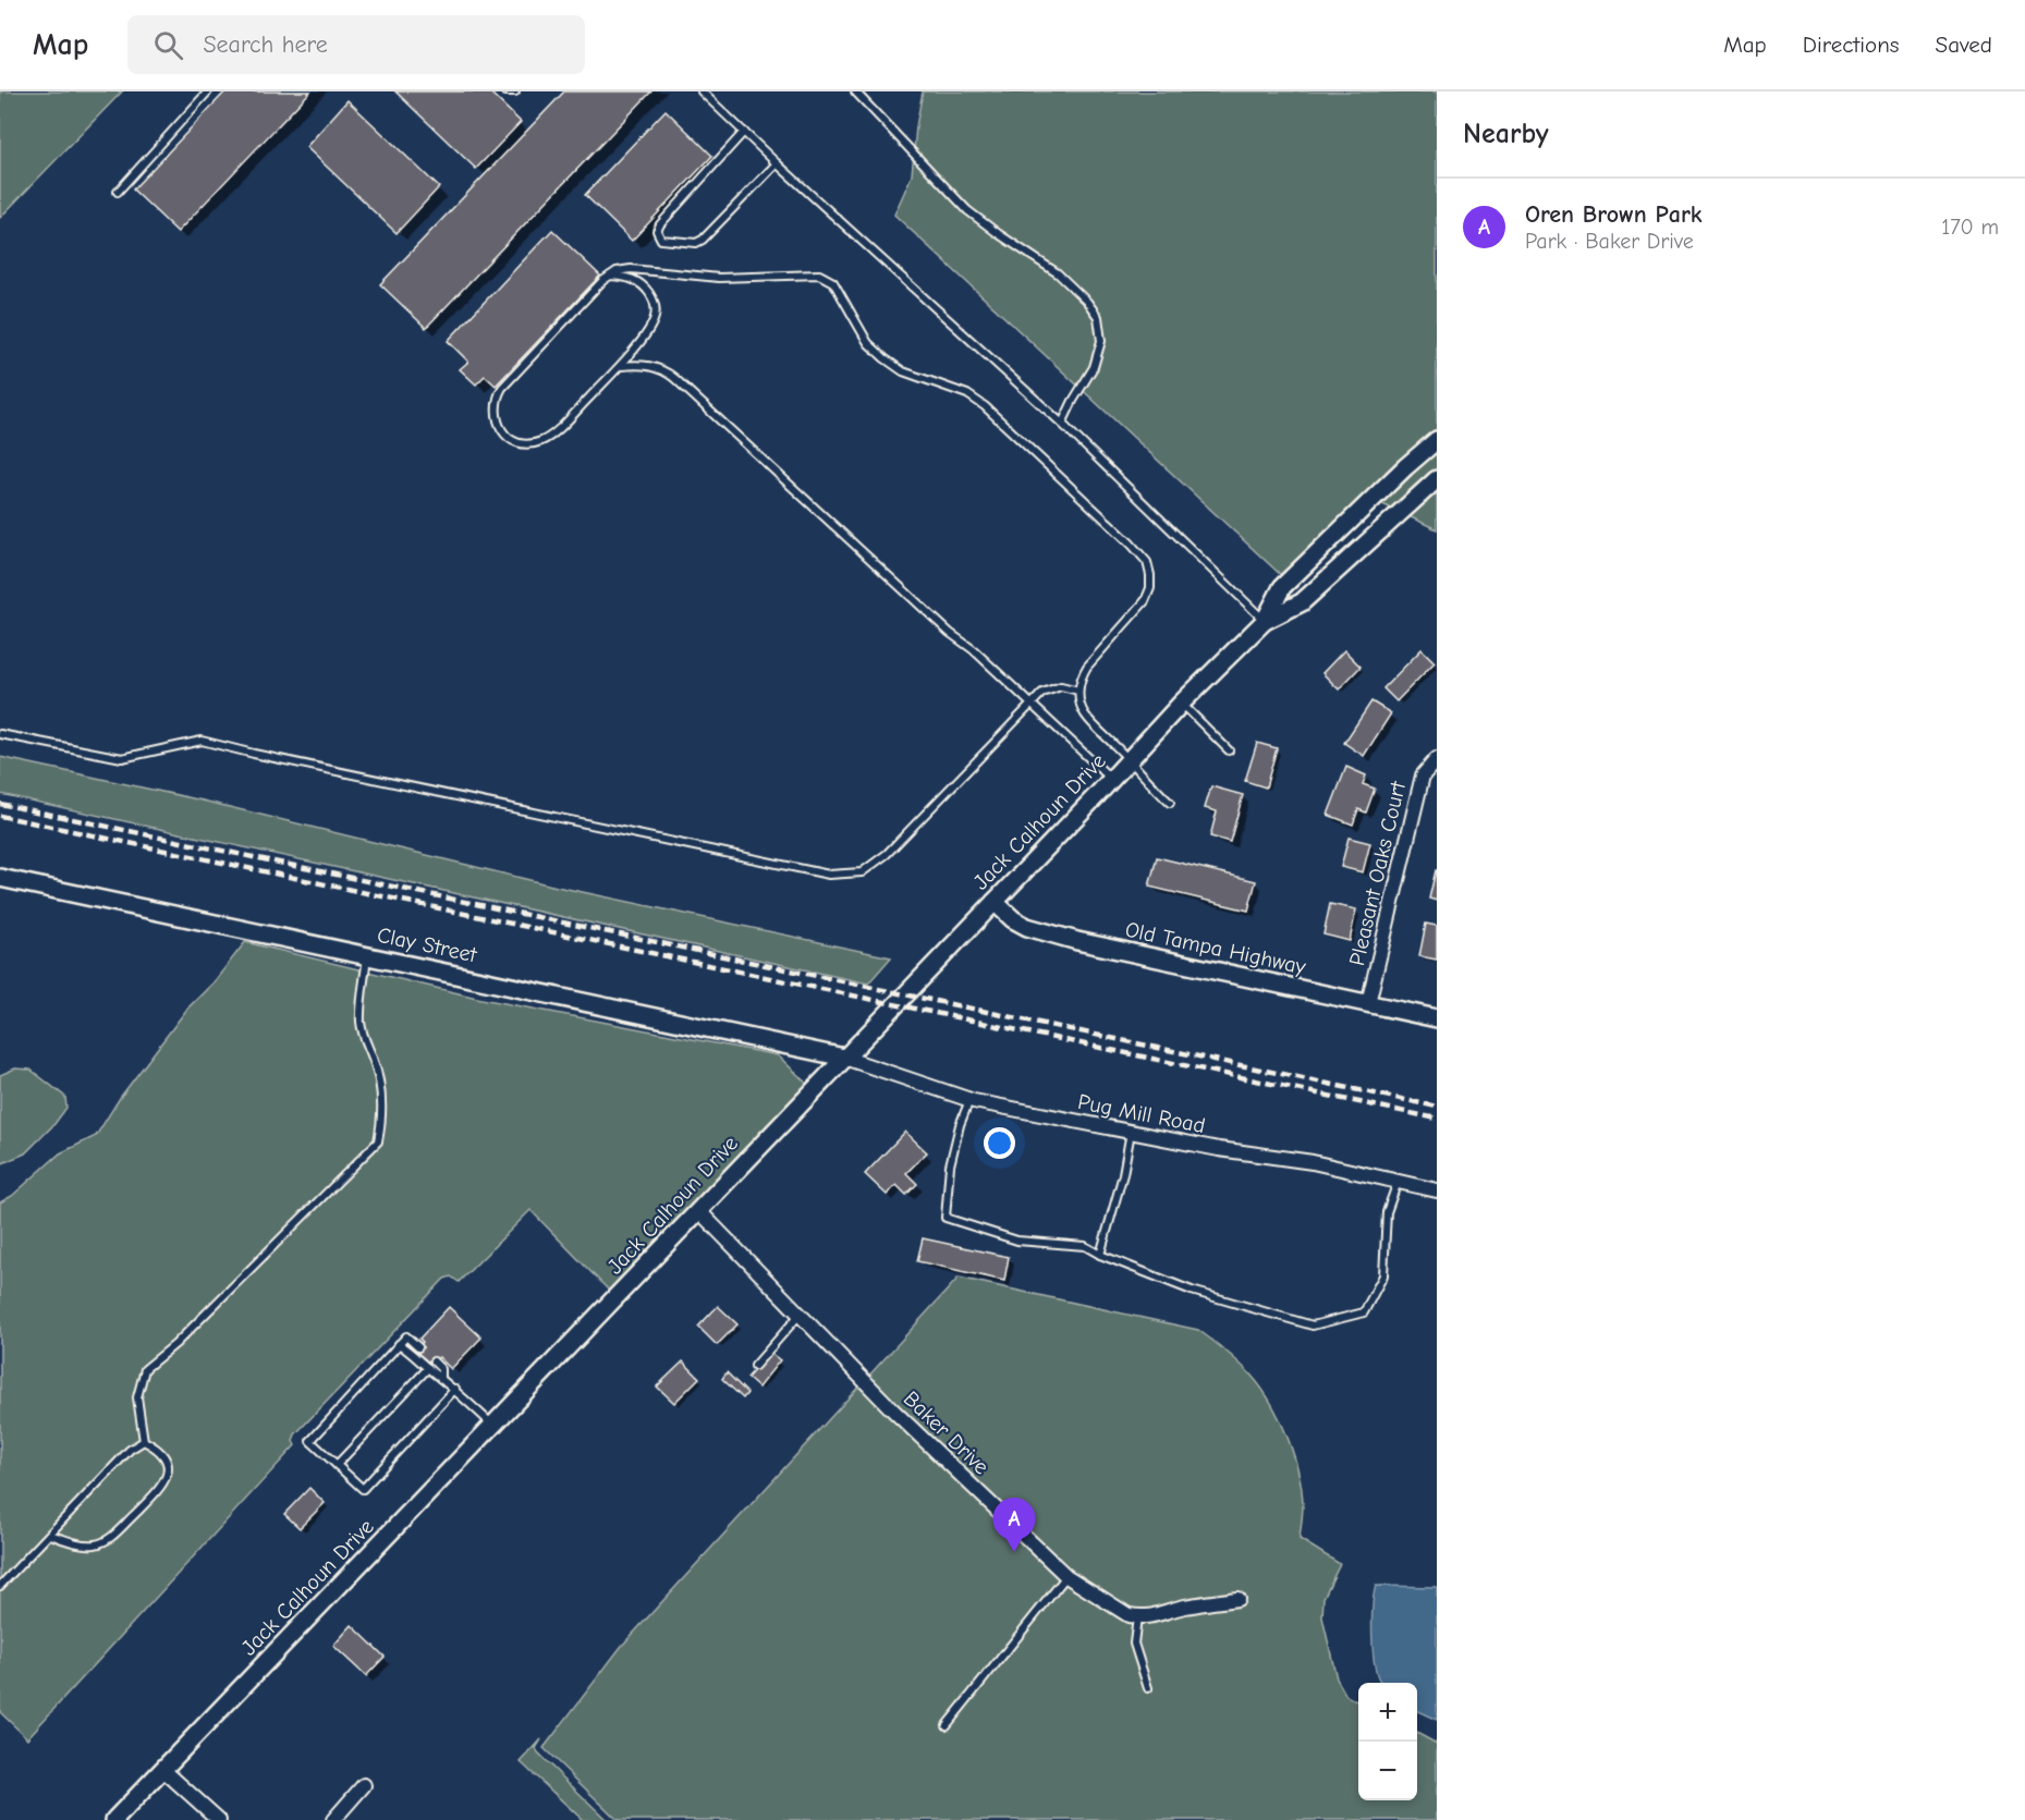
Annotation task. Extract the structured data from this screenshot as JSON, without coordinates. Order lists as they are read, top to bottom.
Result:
{
  "streets": {
    "street": [
      "Jack Calhoun Drive",
      "Pleasant Oaks Court",
      "Clay Street",
      "Old Tampa Highway",
      "Pug Mill Road",
      "Baker Drive"
    ]
  },
  "crossings": [
    ["Jack Calhoun Drive", "Clay Street"],
    ["Jack Calhoun Drive", "Old Tampa Highway"],
    ["Jack Calhoun Drive", "Pug Mill Road"],
    ["Jack Calhoun Drive", "Baker Drive"],
    ["Pleasant Oaks Court", "Old Tampa Highway"],
    ["Clay Street", "Pug Mill Road"]
  ],
  "page": {
    "header": "Map",
    "search": "Search here",
    "nav": ["Map", "Directions", "Saved"],
    "heading": "Nearby",
    "list": [
      {
        "mark": "A",
        "name": "Oren Brown Park",
        "note": "Park · Baker Drive",
        "value": "170 m"
      }
    ],
    "pins": "A",
    "map_buttons": ["+", "−"]
  }
}
